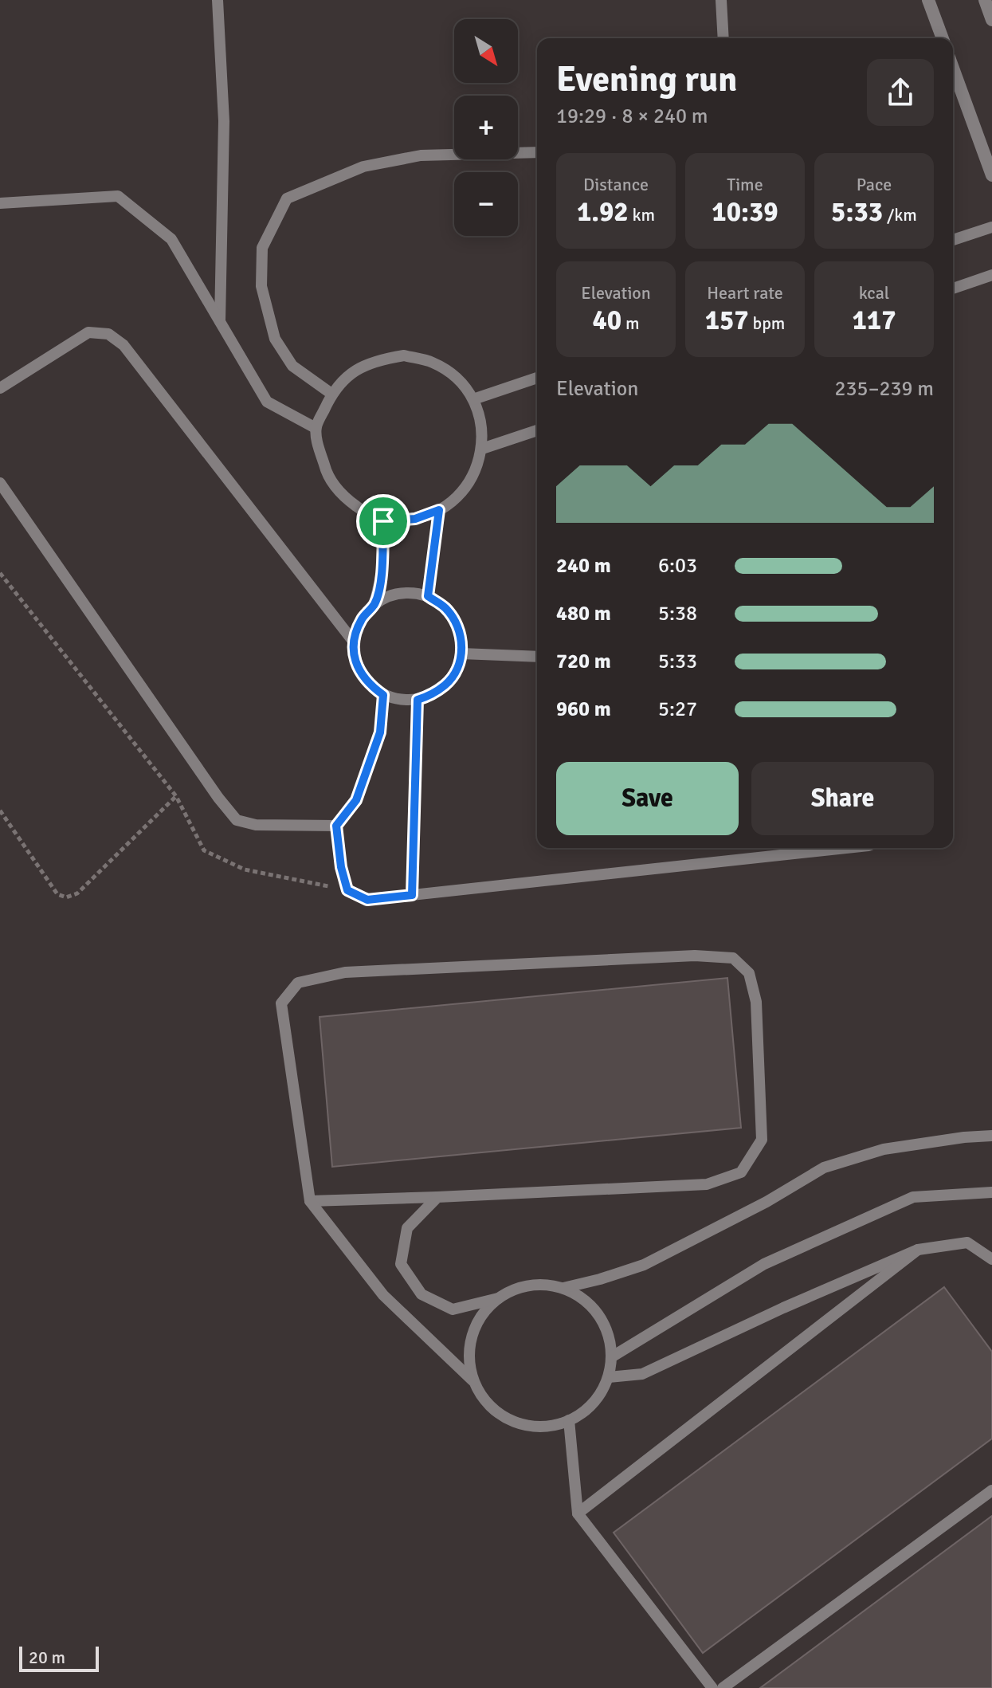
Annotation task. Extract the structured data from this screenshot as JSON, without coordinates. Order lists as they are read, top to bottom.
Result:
{
  "scale_bar": "20 m",
  "north": "bottom right",
  "page": {
    "map_buttons": ["+", "−"],
    "heading": ["Evening run", "19:29 · 8 × 240 m"],
    "stats": [
      ["Distance", "1.92 km"],
      ["Time", "10:39"],
      ["Pace", "5:33 /km"],
      ["Elevation", "40 m"],
      ["Heart rate", "157 bpm"],
      ["kcal", "117"]
    ],
    "chart": ["Elevation", "235–239 m"],
    "list": [
      {
        "name": "240 m",
        "note": "6:03"
      },
      {
        "name": "480 m",
        "note": "5:38"
      },
      {
        "name": "720 m",
        "note": "5:33"
      },
      {
        "name": "960 m",
        "note": "5:27"
      }
    ],
    "buttons": ["Save", "Share"],
    "scale": "20 m"
  }
}
